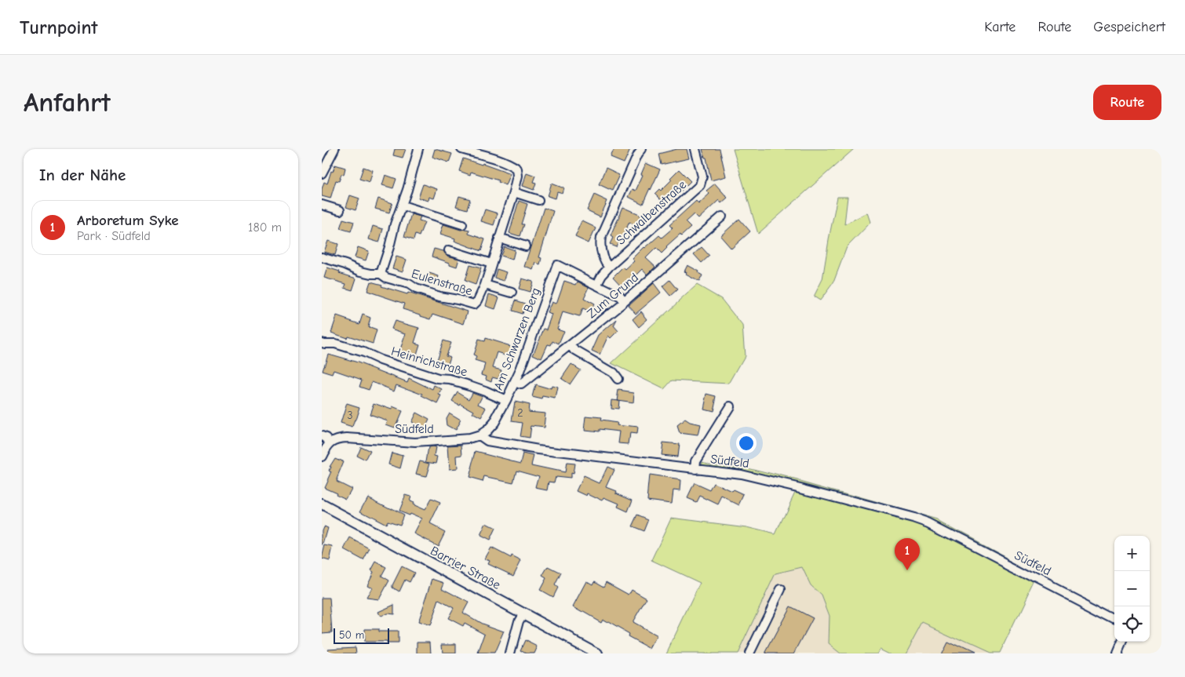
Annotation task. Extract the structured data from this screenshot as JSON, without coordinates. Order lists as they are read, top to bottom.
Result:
{
  "streets": {
    "main road": ["Barrier Straße"],
    "street": [
      "Schwalbenstraße",
      "Eulenstraße",
      "Zum Grund",
      "Am Schwarzen Berg",
      "Heinrichstraße",
      "Südfeld"
    ]
  },
  "crossings": [
    ["Schwalbenstraße", "Am Schwarzen Berg"],
    ["Zum Grund", "Am Schwarzen Berg"],
    ["Am Schwarzen Berg", "Heinrichstraße"],
    ["Am Schwarzen Berg", "Südfeld"]
  ],
  "house_numbers": ["2", "3"],
  "scale_bar": "50 m",
  "page": {
    "header": "Turnpoint",
    "nav": ["Karte", "Route", "Gespeichert"],
    "buttons": "Route",
    "title": "Anfahrt",
    "heading": "In der Nähe",
    "list": [
      {
        "mark": "1",
        "name": "Arboretum Syke",
        "note": "Park · Südfeld",
        "value": "180 m"
      }
    ],
    "map_buttons": ["+", "−"],
    "pins": "1",
    "scale": "50 m"
  }
}
